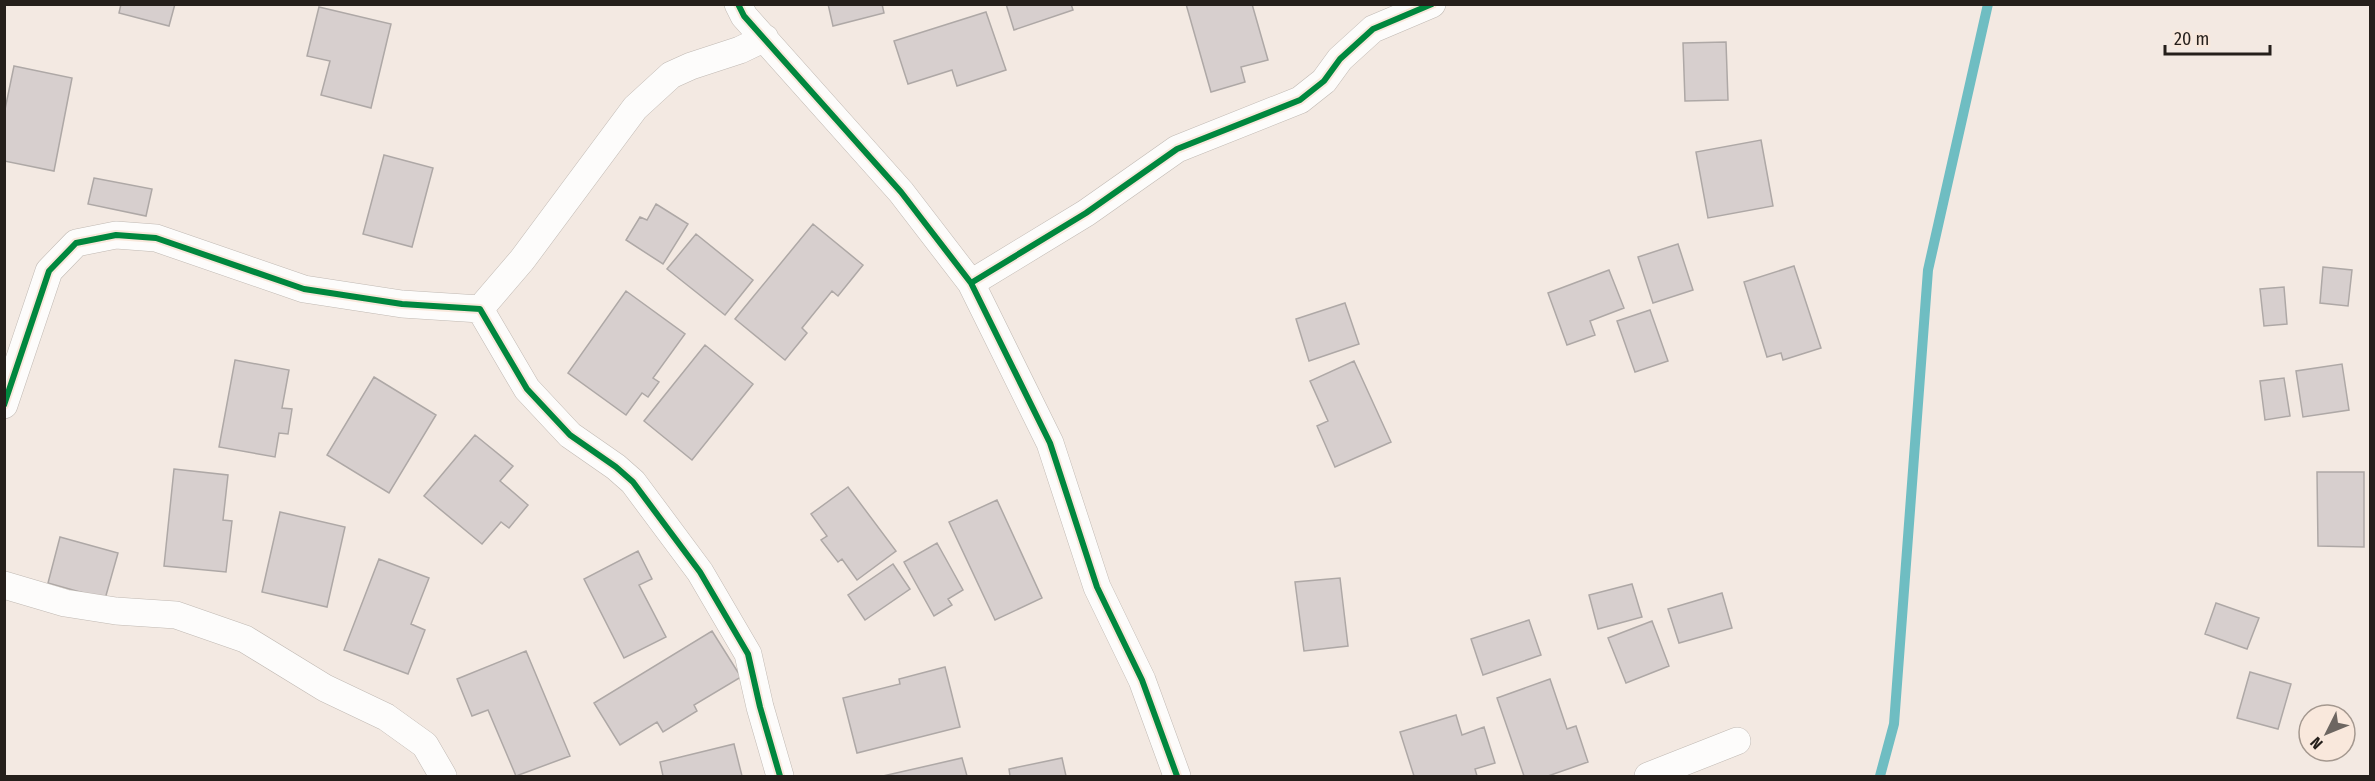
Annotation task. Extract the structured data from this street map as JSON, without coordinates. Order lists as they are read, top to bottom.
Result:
{
  "scale_bar": "20 m",
  "north": "bottom left"
}
